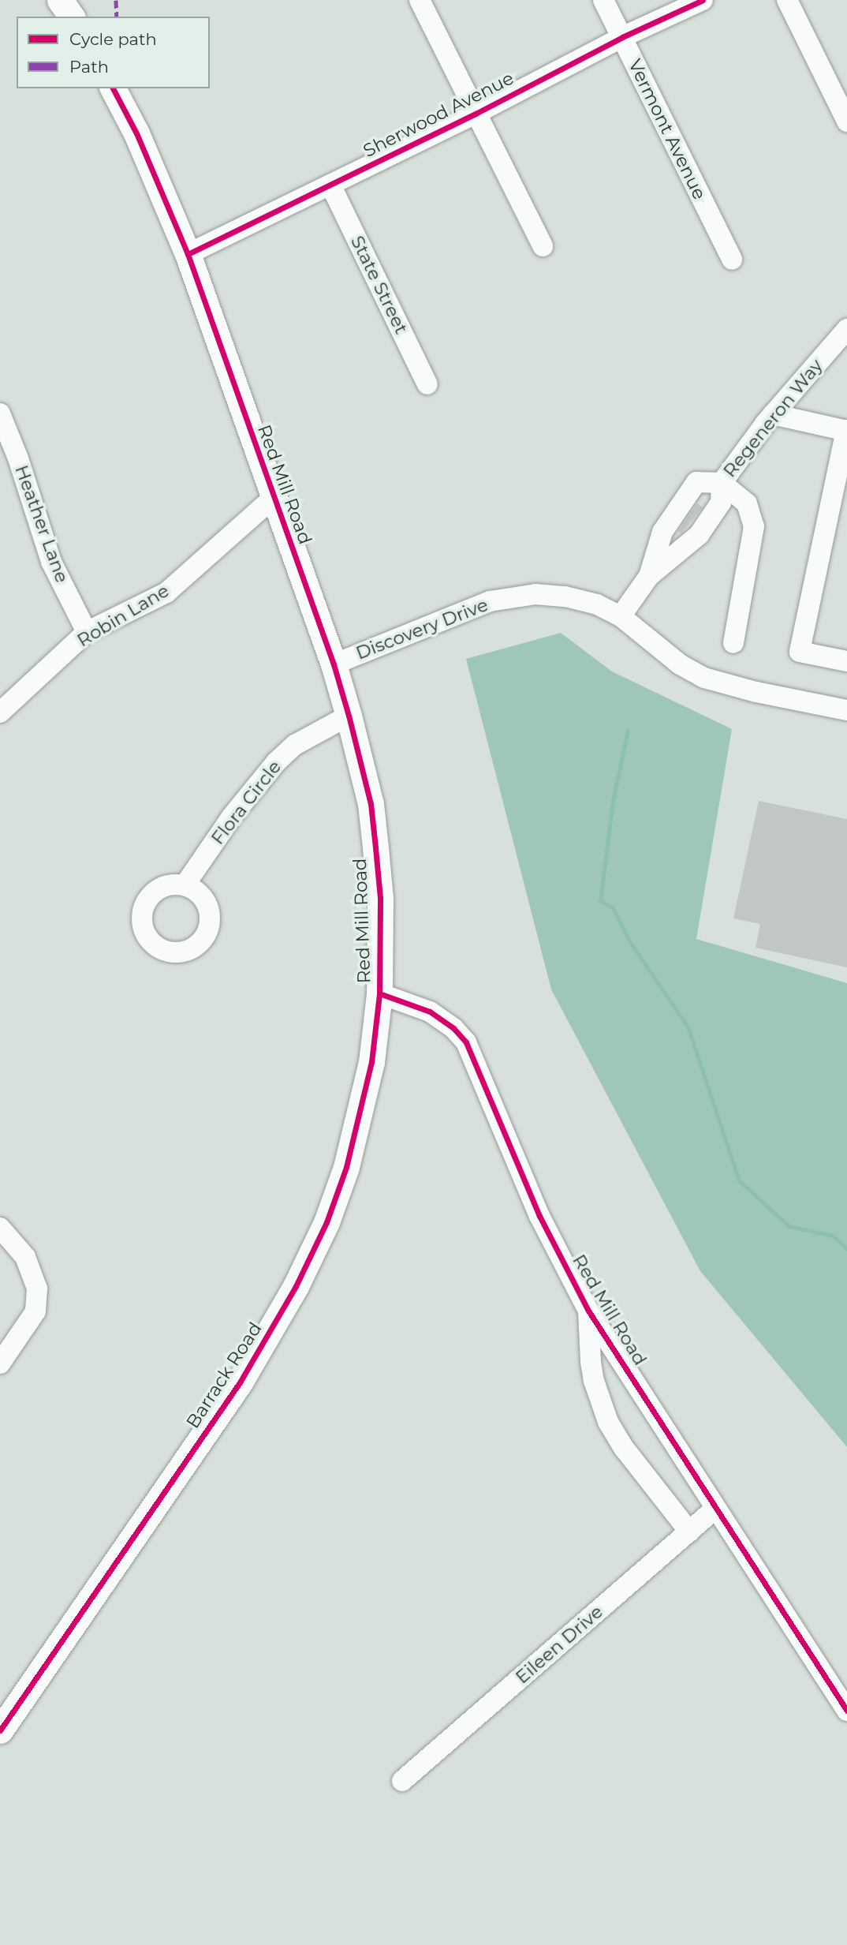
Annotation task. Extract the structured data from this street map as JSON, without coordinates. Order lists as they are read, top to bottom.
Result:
{
  "streets": {
    "main road": ["Red Mill Road", "Barrack Road"],
    "street": [
      "Sherwood Avenue",
      "Vermont Avenue",
      "State Street",
      "Regeneron Way",
      "Heather Lane",
      "Robin Lane",
      "Discovery Drive",
      "Flora Circle",
      "Eileen Drive"
    ]
  },
  "crossings": [
    ["Sherwood Avenue", "Vermont Avenue"],
    ["Sherwood Avenue", "State Street"],
    ["Sherwood Avenue", "Red Mill Road"],
    ["Regeneron Way", "Discovery Drive"],
    ["Red Mill Road", "Robin Lane"],
    ["Red Mill Road", "Discovery Drive"],
    ["Red Mill Road", "Flora Circle"],
    ["Red Mill Road", "Barrack Road"],
    ["Red Mill Road", "Eileen Drive"],
    ["Heather Lane", "Robin Lane"]
  ],
  "legend": ["Cycle path", "Path"]
}
